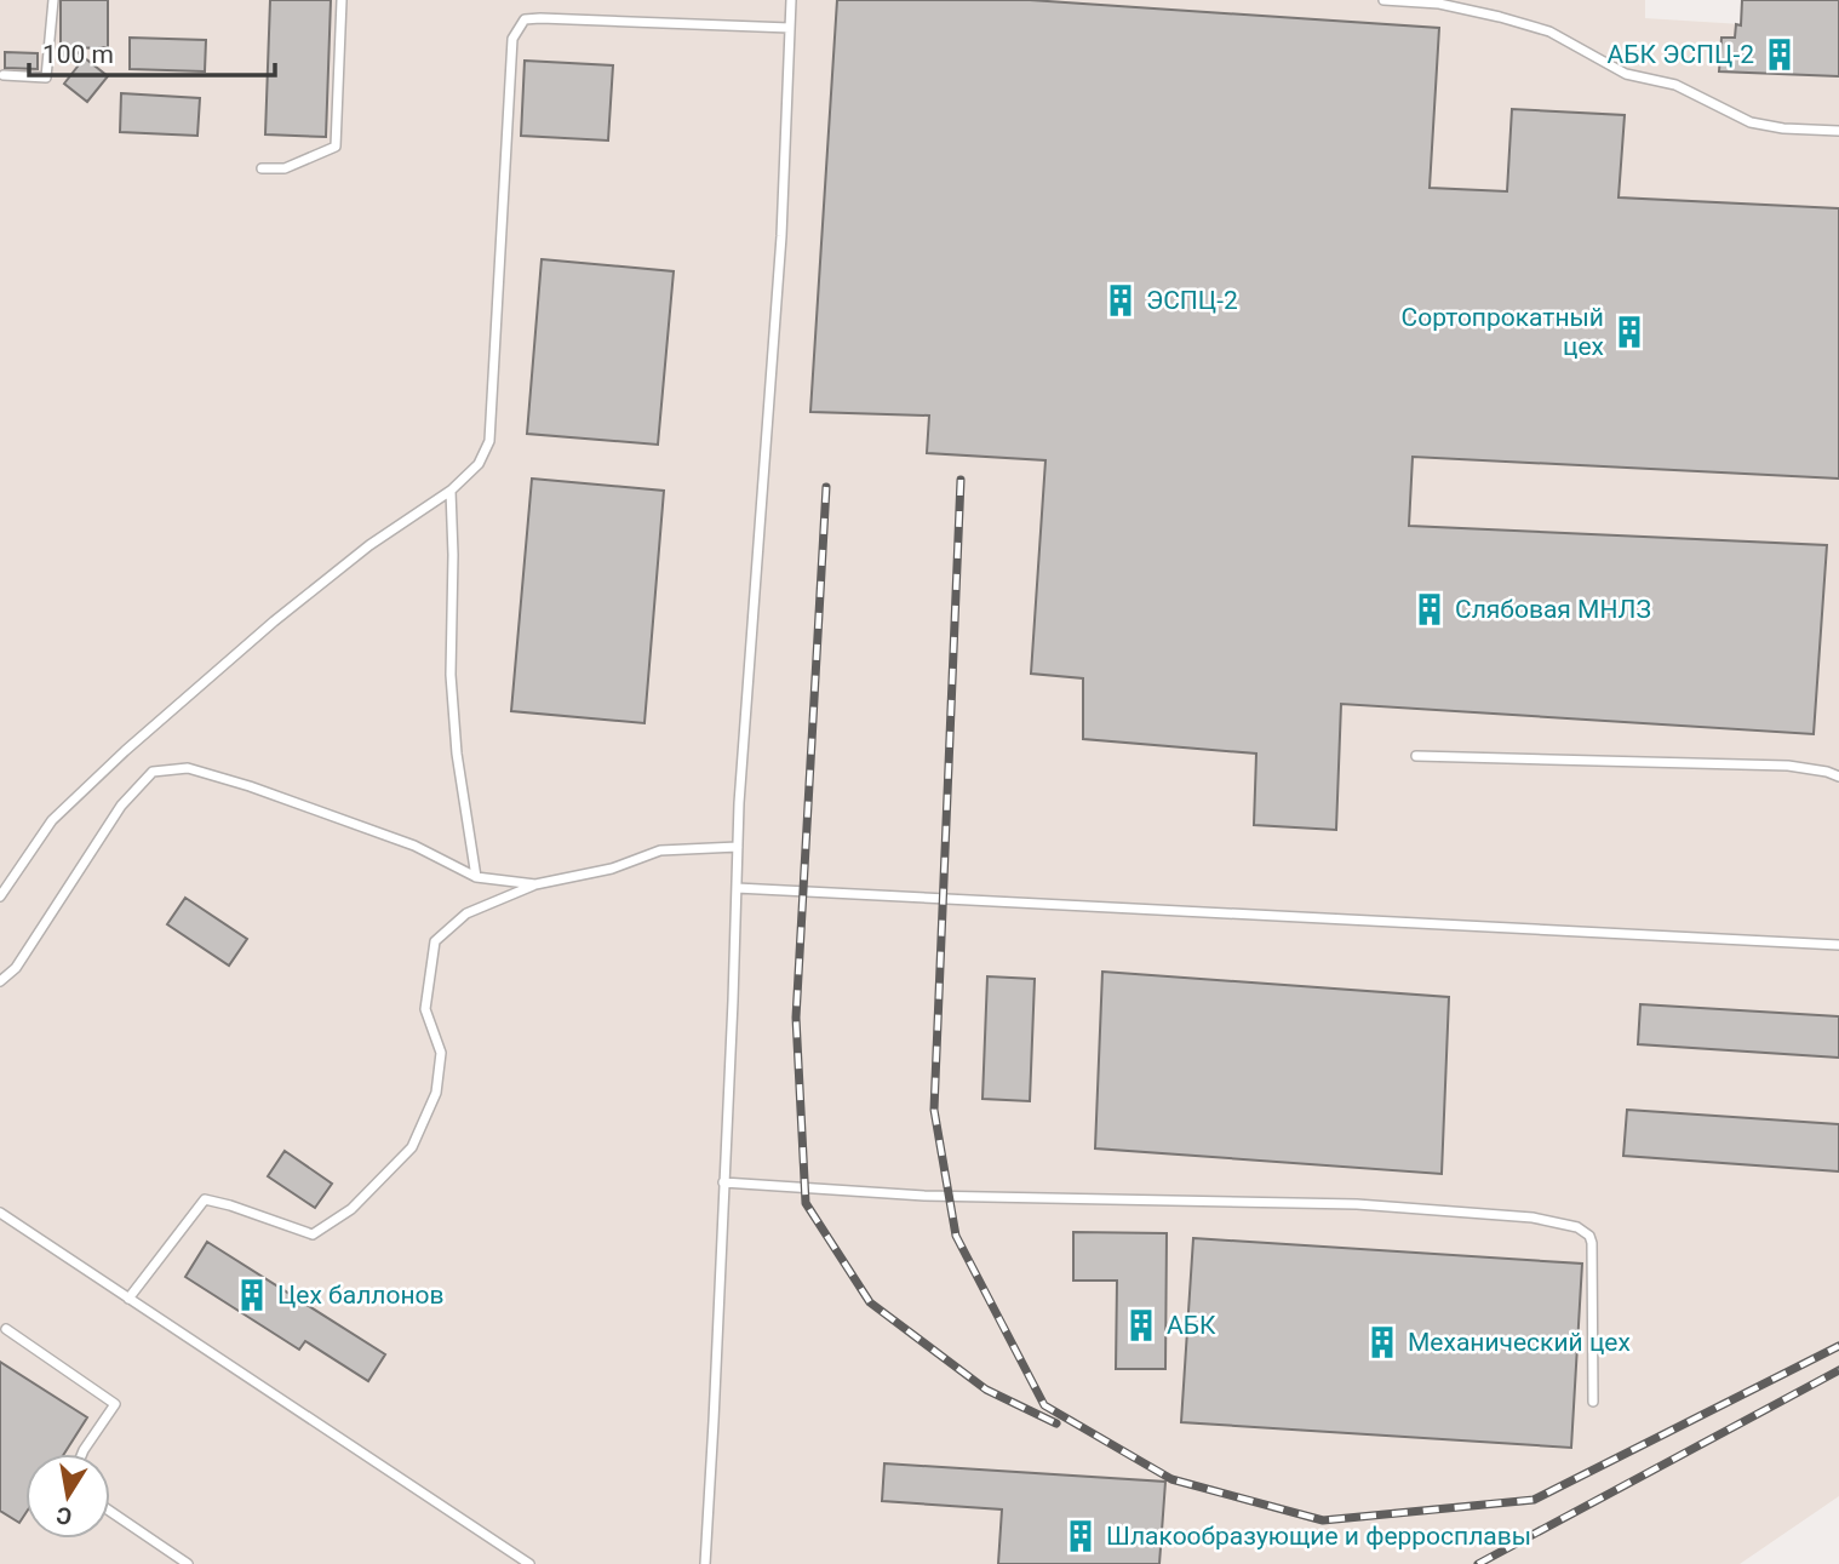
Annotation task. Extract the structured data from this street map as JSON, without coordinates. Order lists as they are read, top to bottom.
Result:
{
  "places": {
    "building": [
      "АБК ЭСПЦ-2",
      "ЭСПЦ-2",
      "Сортопрокатный цех",
      "Слябовая МНЛЗ",
      "Цех баллонов",
      "АБК",
      "Механический цех",
      "Шлакообразующие и ферросплавы"
    ]
  },
  "scale_bar": "100 m",
  "north": "bottom"
}
